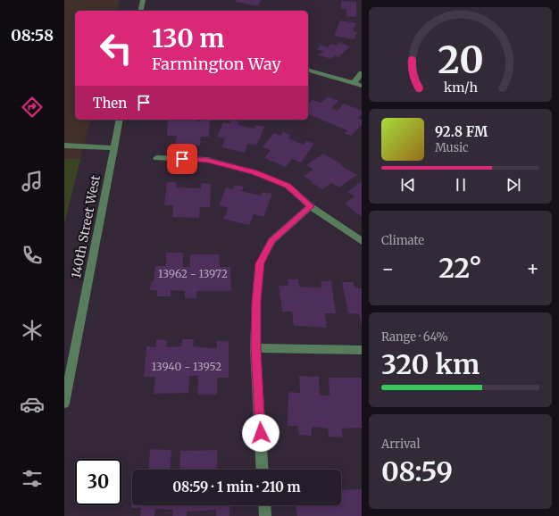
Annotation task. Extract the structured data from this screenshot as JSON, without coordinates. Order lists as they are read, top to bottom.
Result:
{
  "streets": {
    "street": ["140th Street West"]
  },
  "house_numbers": ["13962 - 13972", "13940 - 13952"],
  "page": {
    "tabs": "08:58",
    "turn": ["130 m", "Farmington Way"],
    "then": "Then",
    "song": ["92.8 FM", "Music"],
    "tile": [
      "Climate",
      ["Range · 64%", "320 km"],
      ["Arrival", "08:59"]
    ],
    "heat": ["−", "22°", "+"],
    "limit": "30",
    "trip": "08:59 · 1 min · 210 m",
    "gauge": ["20", "km/h"]
  }
}
